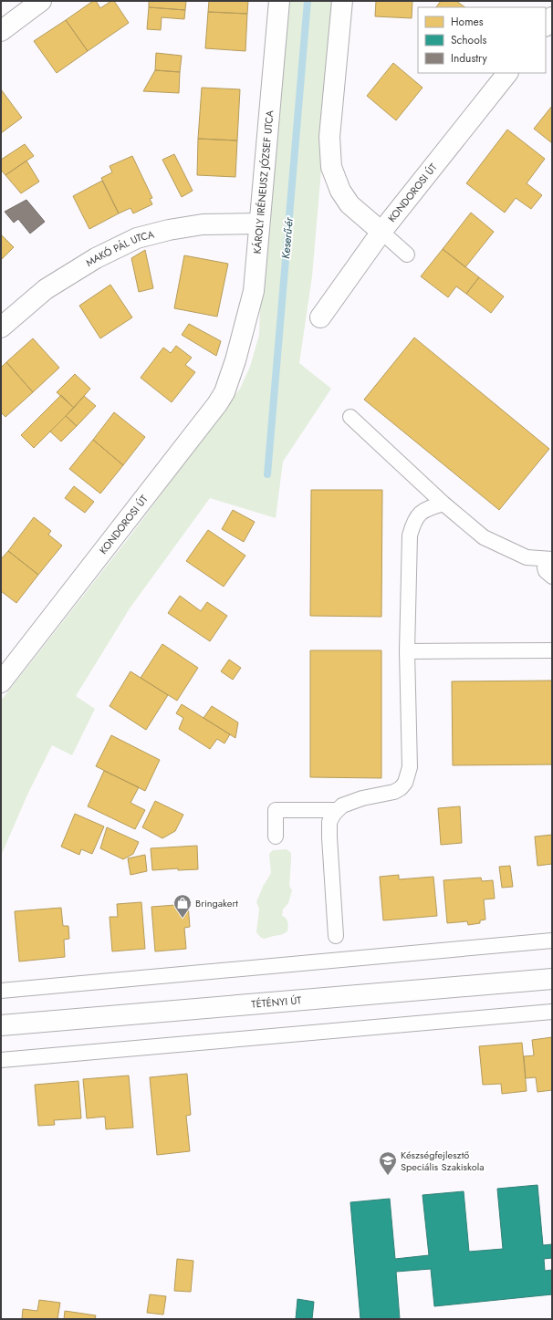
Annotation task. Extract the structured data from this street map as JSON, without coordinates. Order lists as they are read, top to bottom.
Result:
{
  "streets": {
    "street": [
      "KÁROLY IRÉNEUSZ JÓZSEF UTCA",
      "KONDOROSI ÚT",
      "MAKÓ PÁL UTCA",
      "TÉTÉNYI ÚT"
    ]
  },
  "crossings": [
    ["KÁROLY IRÉNEUSZ JÓZSEF UTCA", "KONDOROSI ÚT"],
    ["KÁROLY IRÉNEUSZ JÓZSEF UTCA", "MAKÓ PÁL UTCA"]
  ],
  "water": ["Keserű-ér"],
  "places": {
    "shop": ["Bringakert"],
    "school or university": ["Készségfejlesztő Speciális Szakiskola"]
  },
  "legend": ["Homes", "Schools", "Industry"]
}
